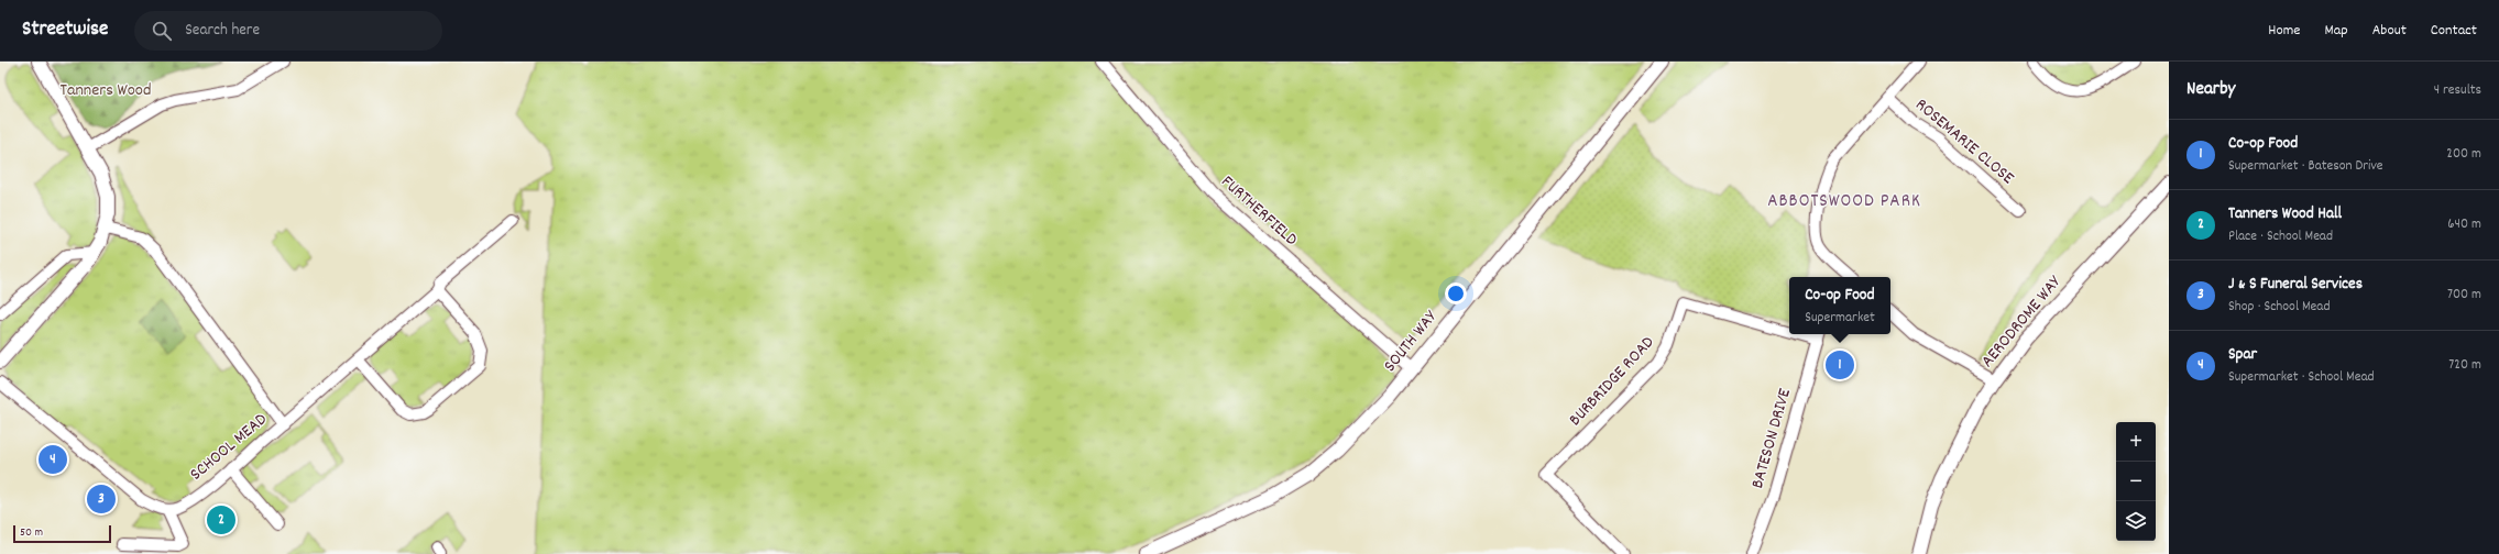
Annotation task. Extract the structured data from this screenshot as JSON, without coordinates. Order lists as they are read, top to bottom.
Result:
{
  "streets": {
    "street": [
      "ROSEMARIE CLOSE",
      "FURTHERFIELD",
      "AERODROME WAY",
      "SOUTH WAY",
      "BURBRIDGE ROAD",
      "BATESON DRIVE",
      "SCHOOL MEAD"
    ]
  },
  "crossings": [
    ["FURTHERFIELD", "SOUTH WAY"]
  ],
  "districts": ["ABBOTSWOOD PARK"],
  "parks": ["Tanners Wood"],
  "scale_bar": "50 m",
  "page": {
    "header": "Streetwise",
    "search": "Search here",
    "nav": [
      "Home",
      "Map",
      "About",
      "Contact"
    ],
    "heading": ["Nearby", "4 results"],
    "list": [
      {
        "mark": "1",
        "name": "Co-op Food",
        "note": "Supermarket · Bateson Drive",
        "value": "200 m"
      },
      {
        "mark": "2",
        "name": "Tanners Wood Hall",
        "note": "Place · School Mead",
        "value": "640 m"
      },
      {
        "mark": "3",
        "name": "J & S Funeral Services",
        "note": "Shop · School Mead",
        "value": "700 m"
      },
      {
        "mark": "4",
        "name": "Spar",
        "note": "Supermarket · School Mead",
        "value": "720 m"
      }
    ],
    "popup": ["Co-op Food", "Supermarket"],
    "pins": [
      "1",
      "4",
      "3",
      "2"
    ],
    "map_buttons": ["+", "−"],
    "scale": "50 m"
  }
}
